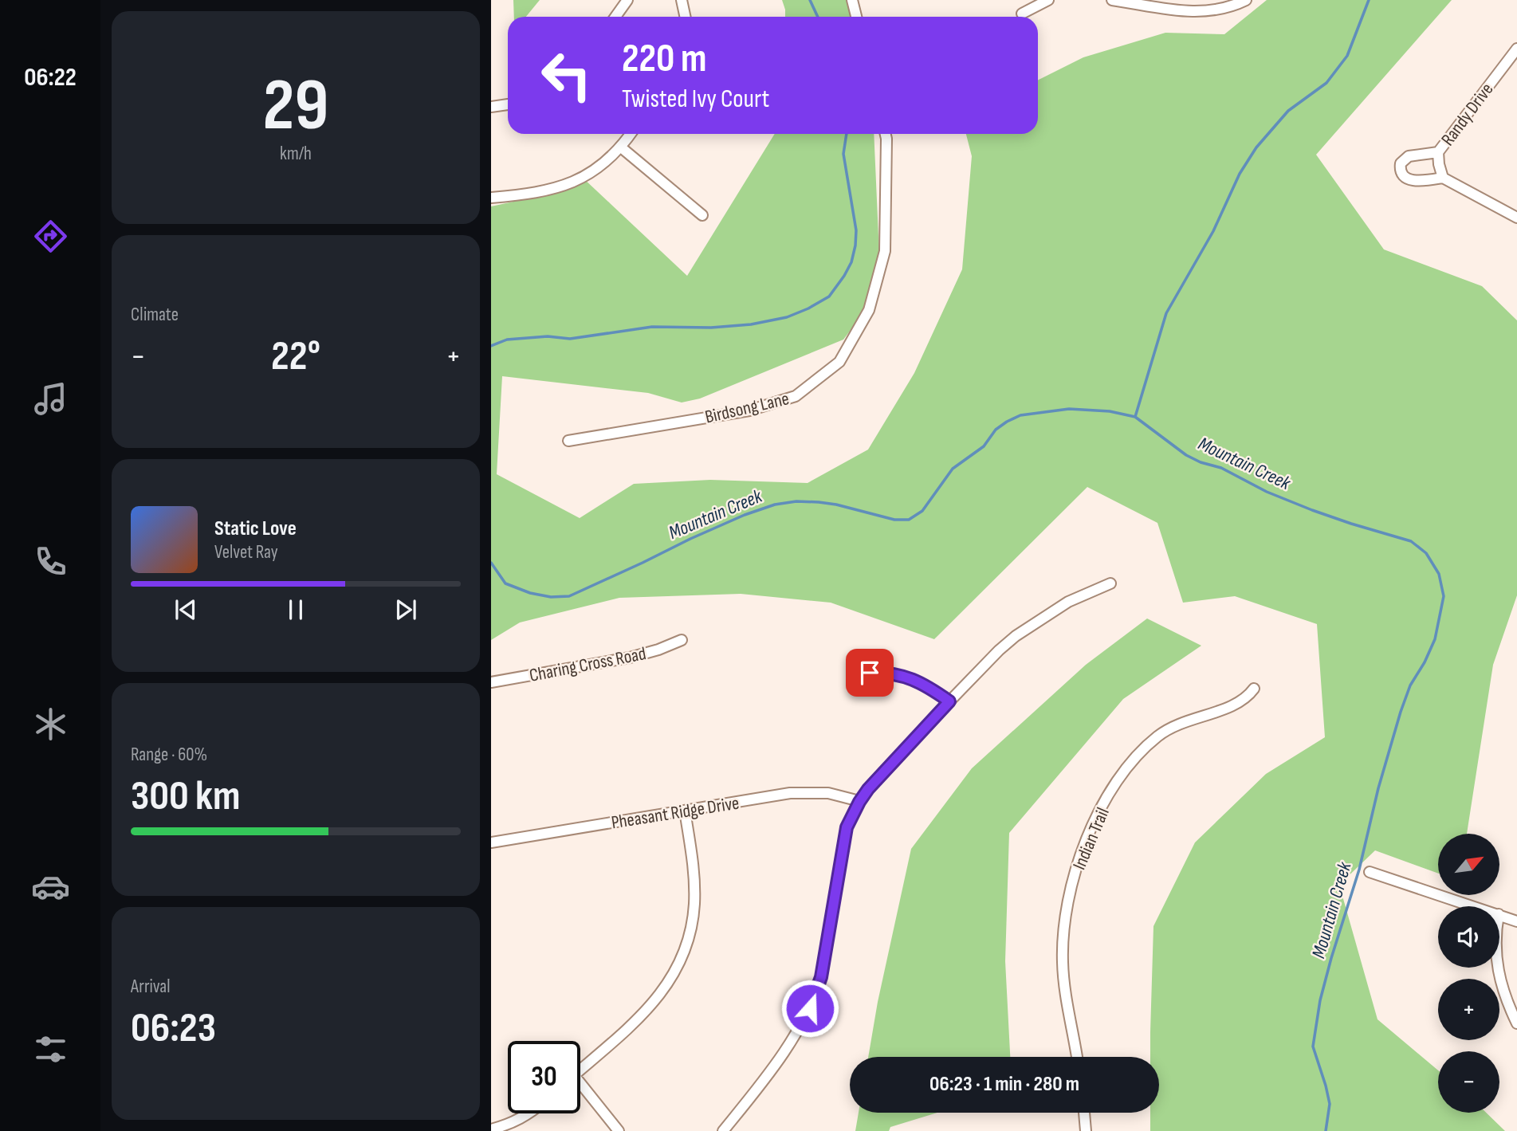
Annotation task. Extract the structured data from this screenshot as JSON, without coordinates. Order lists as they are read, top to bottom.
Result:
{
  "streets": {
    "street": [
      "Randy Drive",
      "Birdsong Lane",
      "Charing Cross Road",
      "Pheasant Ridge Drive",
      "Indian Trail"
    ]
  },
  "water": ["Mountain Creek"],
  "north": "top right",
  "page": {
    "tabs": "06:22",
    "tile": [
      ["29", "km/h"],
      "Climate",
      ["Range · 60%", "300 km"],
      ["Arrival", "06:23"]
    ],
    "turn": ["220 m", "Twisted Ivy Court"],
    "heat": ["−", "22°", "+"],
    "song": ["Static Love", "Velvet Ray"],
    "map_buttons": ["+", "−"],
    "limit": "30",
    "trip": "06:23 · 1 min · 280 m"
  }
}
